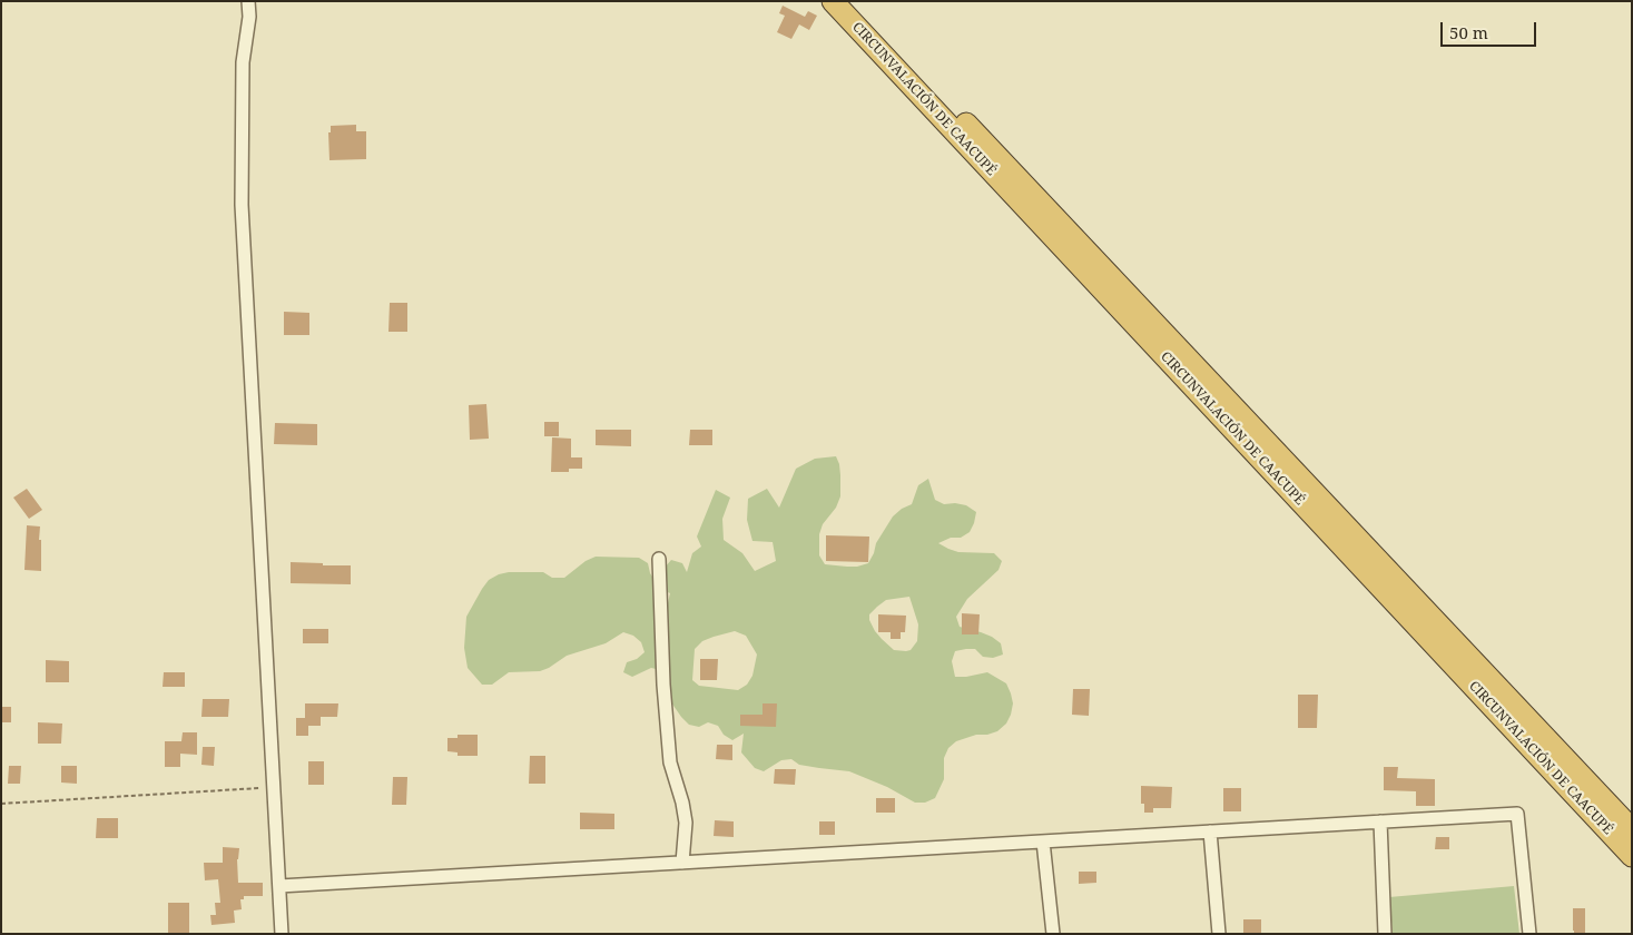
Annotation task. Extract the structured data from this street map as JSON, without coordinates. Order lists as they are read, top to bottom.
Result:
{
  "streets": {
    "highway": ["CIRCUNVALACIÓN DE CAACUPÉ"]
  },
  "scale_bar": "50 m"
}
